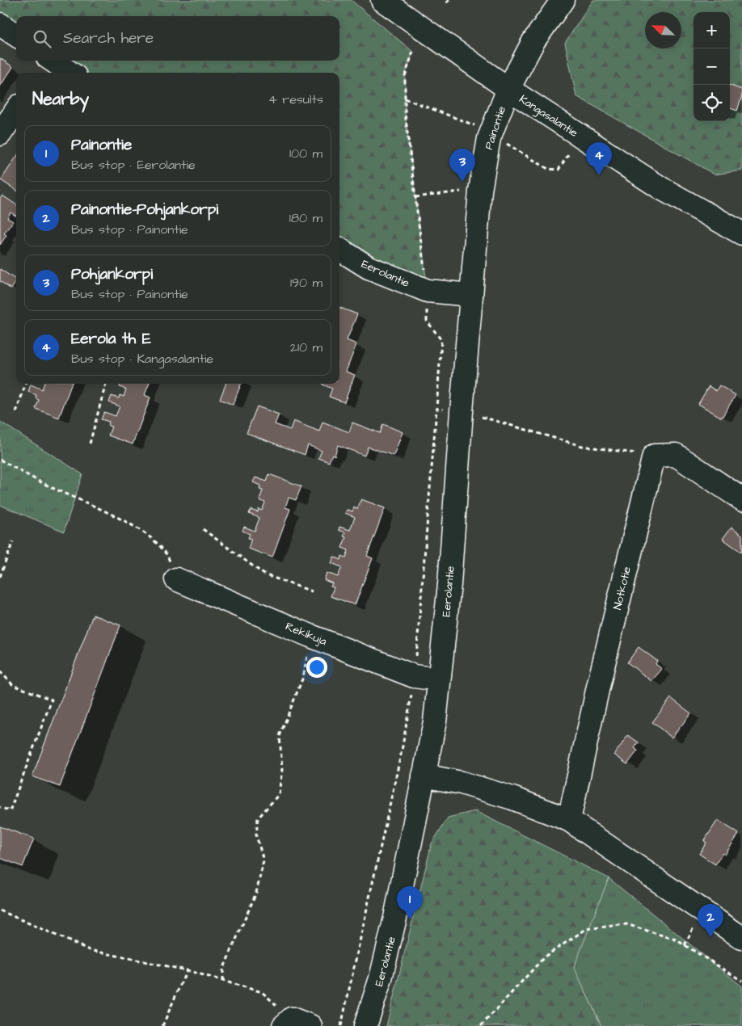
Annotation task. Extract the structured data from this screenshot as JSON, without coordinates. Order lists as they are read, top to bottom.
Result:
{
  "streets": {
    "street": [
      "Kangasalantie",
      "Painontie",
      "Eerolantie",
      "Notkotie",
      "Rekikuja"
    ]
  },
  "crossings": [
    ["Kangasalantie", "Painontie"],
    ["Painontie", "Eerolantie"],
    ["Eerolantie", "Rekikuja"]
  ],
  "north": "top left",
  "page": {
    "map_buttons": ["+", "−"],
    "search": "Search here",
    "heading": ["Nearby", "4 results"],
    "list": [
      {
        "mark": "1",
        "name": "Painontie",
        "note": "Bus stop · Eerolantie",
        "value": "100 m"
      },
      {
        "mark": "2",
        "name": "Painontie-Pohjankorpi",
        "note": "Bus stop · Painontie",
        "value": "180 m"
      },
      {
        "mark": "3",
        "name": "Pohjankorpi",
        "note": "Bus stop · Painontie",
        "value": "190 m"
      },
      {
        "mark": "4",
        "name": "Eerola th E",
        "note": "Bus stop · Kangasalantie",
        "value": "210 m"
      }
    ],
    "pins": [
      "4",
      "3",
      "1",
      "2"
    ]
  }
}
